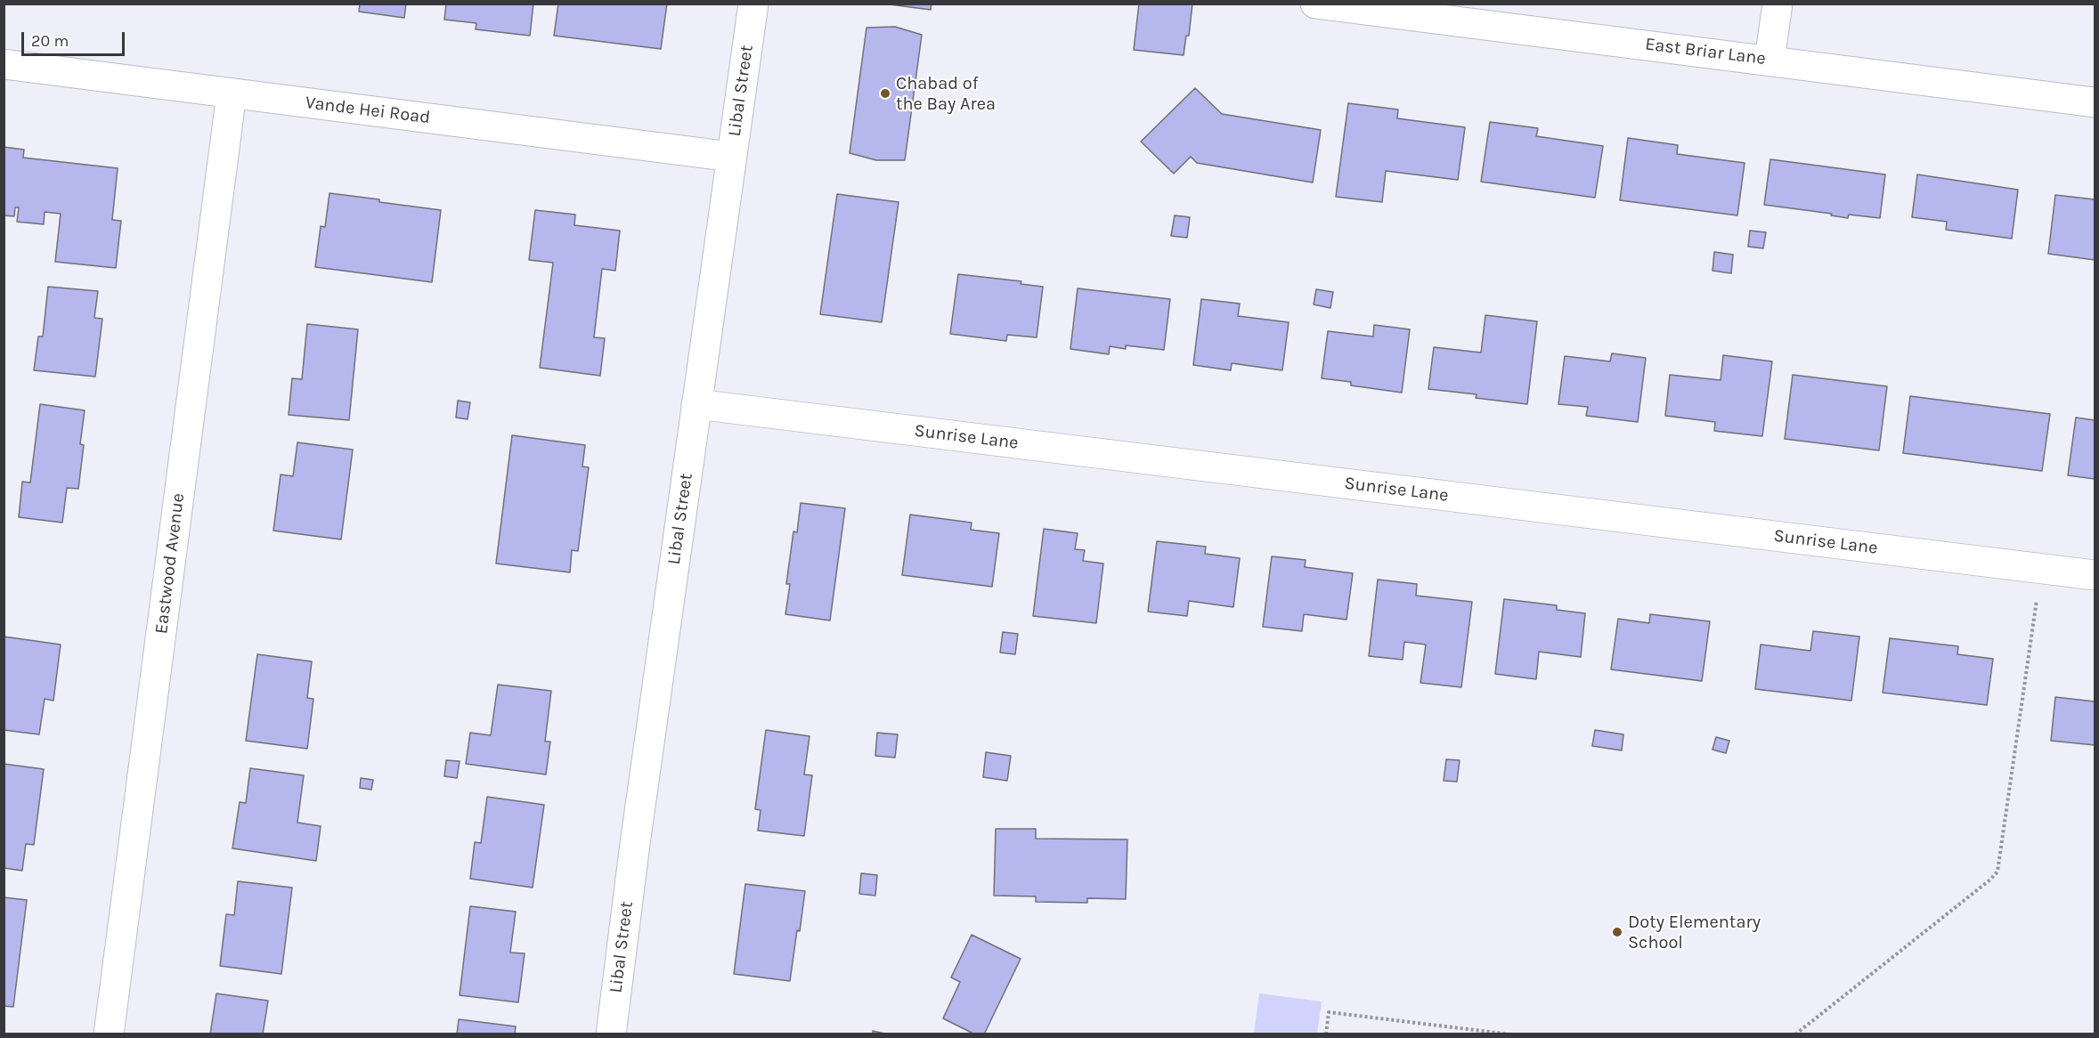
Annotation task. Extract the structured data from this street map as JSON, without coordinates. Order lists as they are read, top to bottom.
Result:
{
  "streets": {
    "street": [
      "East Briar Lane",
      "Libal Street",
      "Vande Hei Road",
      "Sunrise Lane",
      "Eastwood Avenue"
    ]
  },
  "crossings": [
    ["Libal Street", "Vande Hei Road"],
    ["Libal Street", "Sunrise Lane"],
    ["Vande Hei Road", "Eastwood Avenue"]
  ],
  "places": ["Chabad of the Bay Area", "Doty Elementary School"],
  "scale_bar": "20 m"
}
